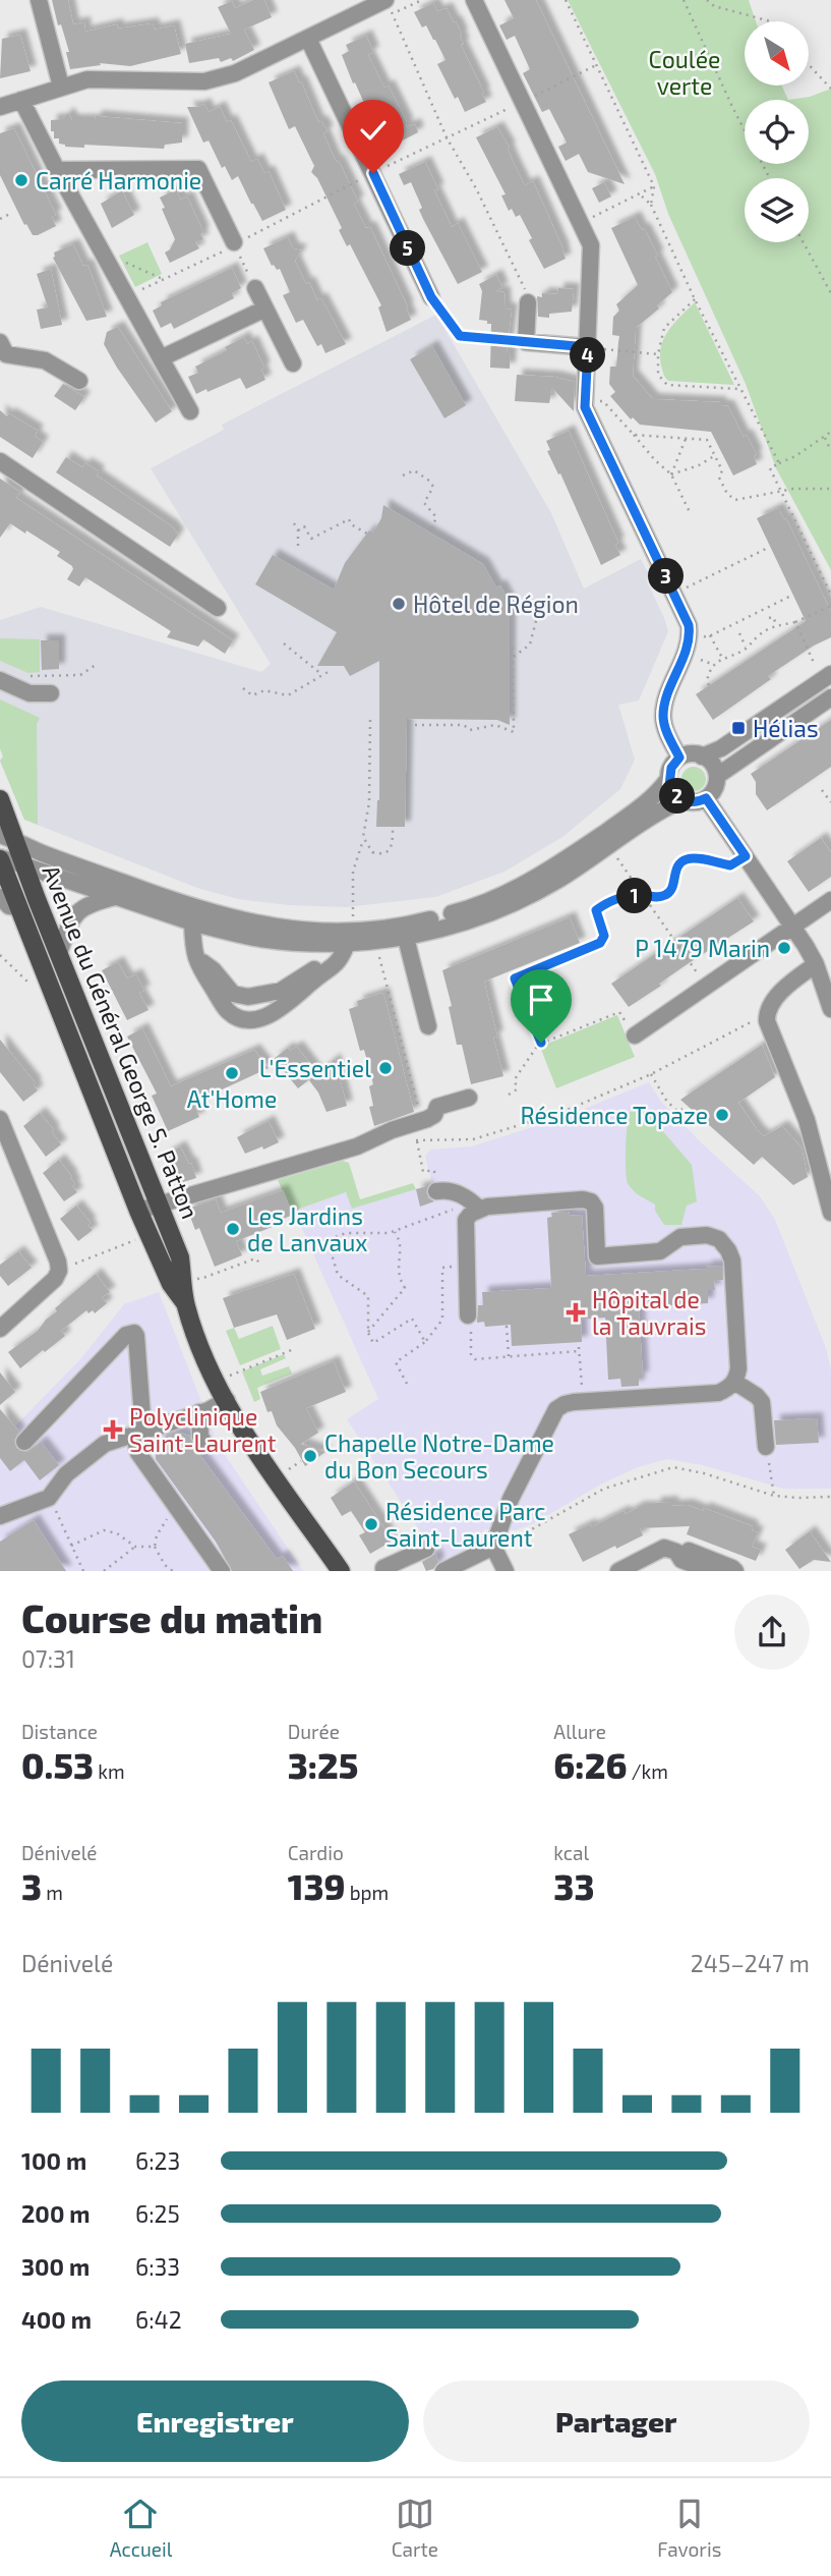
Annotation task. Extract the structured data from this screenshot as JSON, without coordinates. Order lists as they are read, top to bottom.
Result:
{
  "streets": {
    "main road": ["Avenue du Général George S. Patton"]
  },
  "parks": ["Coulée verte"],
  "places": {
    "other": [
      "Carré Harmonie",
      "Hôtel de Région",
      "P 1479 Marin",
      "L'Essentiel",
      "At'Home",
      "Résidence Topaze",
      "Les Jardins de Lanvaux",
      "Chapelle Notre-Dame du Bon Secours",
      "Résidence Parc Saint-Laurent"
    ],
    "transit": ["Hélias"],
    "health": ["Hôpital de la Tauvrais", "Polyclinique Saint-Laurent"]
  },
  "north": "bottom right",
  "page": {
    "pins": [
      "5",
      "4",
      "3",
      "2",
      "1"
    ],
    "heading": ["Course du matin", "07:31"],
    "stats": [
      ["Distance", "0.53 km"],
      ["Durée", "3:25"],
      ["Allure", "6:26 /km"],
      ["Dénivelé", "3 m"],
      ["Cardio", "139 bpm"],
      ["kcal", "33"]
    ],
    "chart": ["Dénivelé", "245–247 m"],
    "list": [
      {
        "name": "100 m",
        "note": "6:23"
      },
      {
        "name": "200 m",
        "note": "6:25"
      },
      {
        "name": "300 m",
        "note": "6:33"
      },
      {
        "name": "400 m",
        "note": "6:42"
      }
    ],
    "buttons": ["Enregistrer", "Partager"],
    "tabs": ["Accueil", "Carte", "Favoris"]
  }
}
